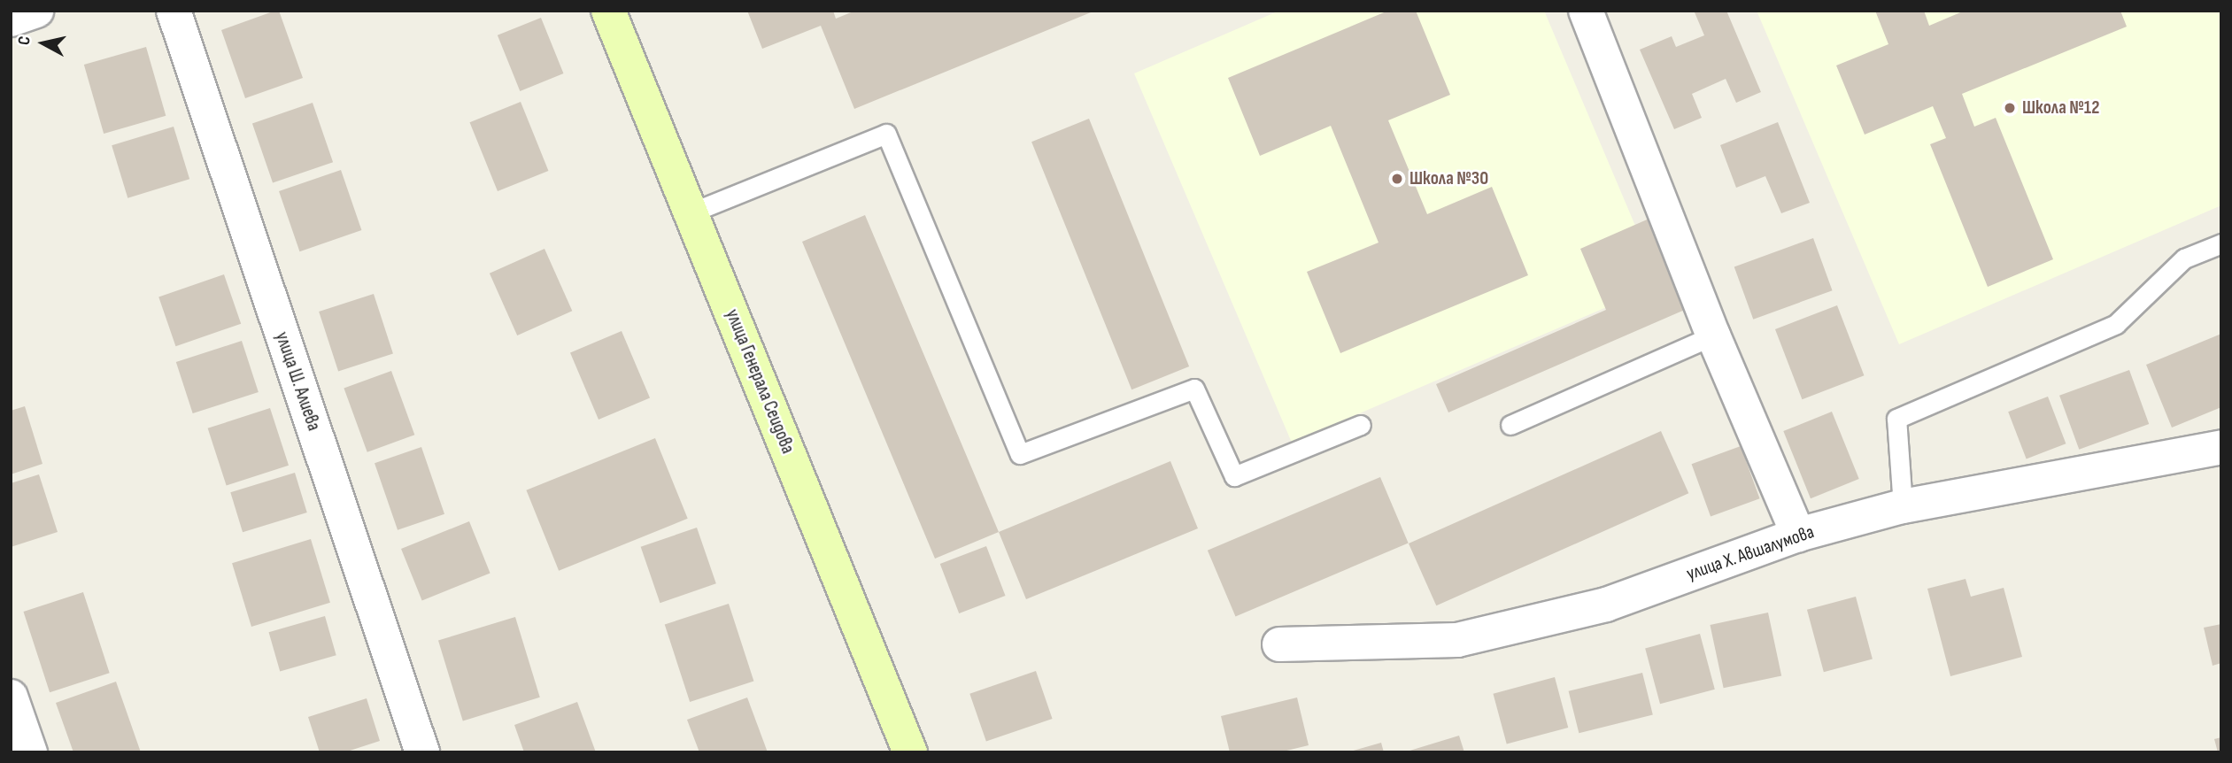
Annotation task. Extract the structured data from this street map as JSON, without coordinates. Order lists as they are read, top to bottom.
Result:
{
  "streets": {
    "street": ["улица Ш. Алиева", "улица Генерала Сеидова", "улица Х. Авшалумова"]
  },
  "places": ["Школа №12", "Школа №30"],
  "north": "left"
}
